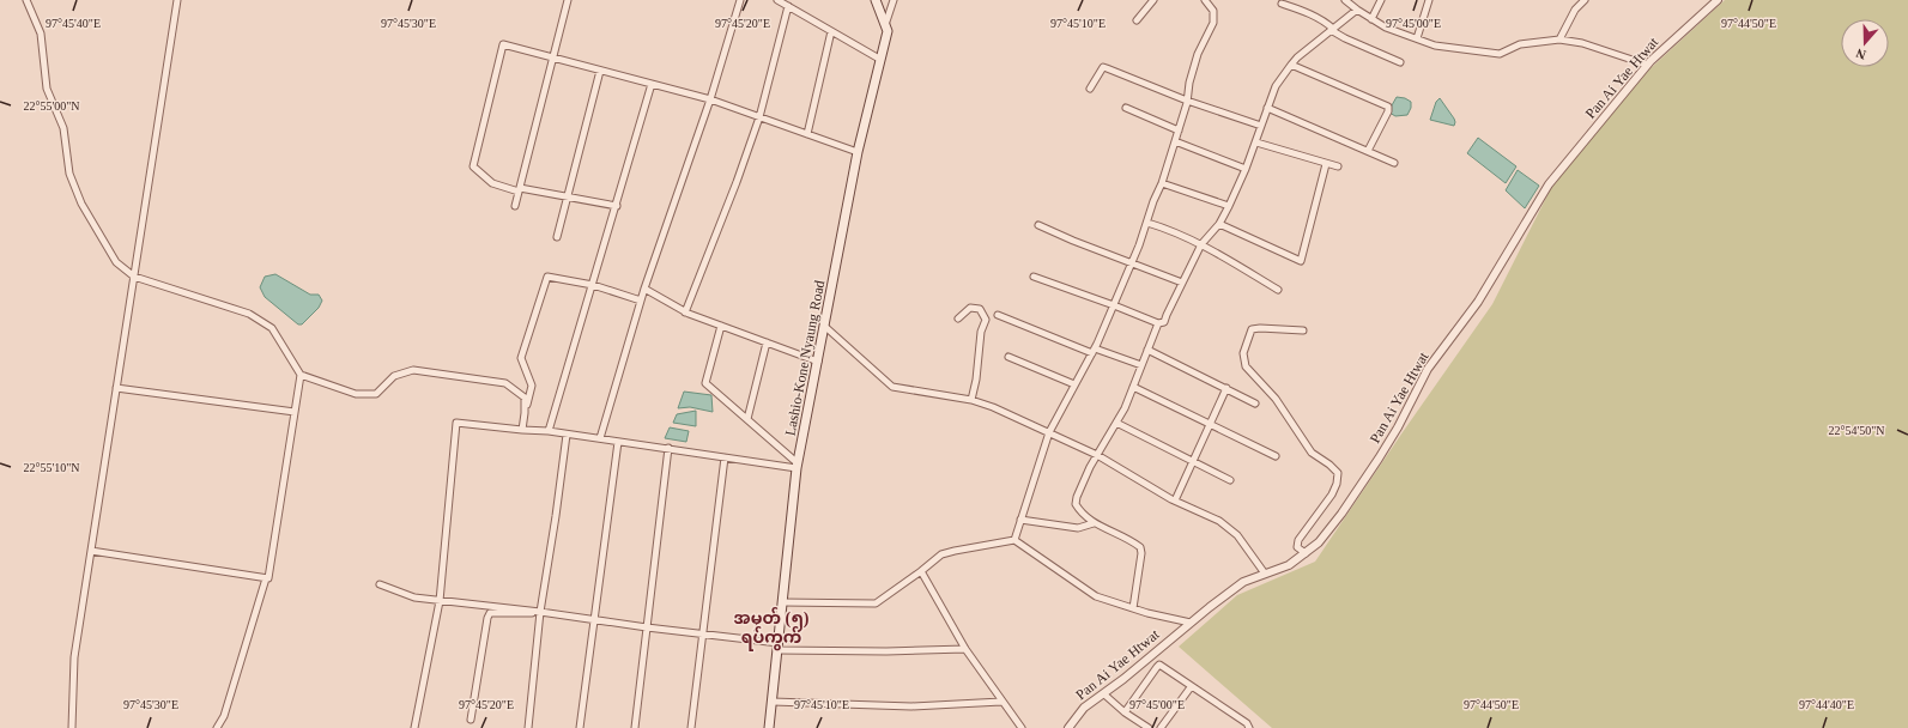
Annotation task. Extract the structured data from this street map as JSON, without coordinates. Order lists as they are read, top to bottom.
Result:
{
  "streets": {
    "main road": ["Lashio-Kone Nyaung Road"],
    "street": ["Pan Ai Yae Htwat"]
  },
  "districts": ["အမှတ် (၅) ရပ်ကွက်"],
  "north": "bottom",
  "coordinates": [
    "97°45'30\"E",
    "97°45'20\"E",
    "97°45'10\"E",
    "97°45'00\"E",
    "97°44'50\"E",
    "97°45'40\"E",
    "22°55'00\"N",
    "22°54'50\"N",
    "22°55'10\"N",
    "97°44'40\"E"
  ]
}
